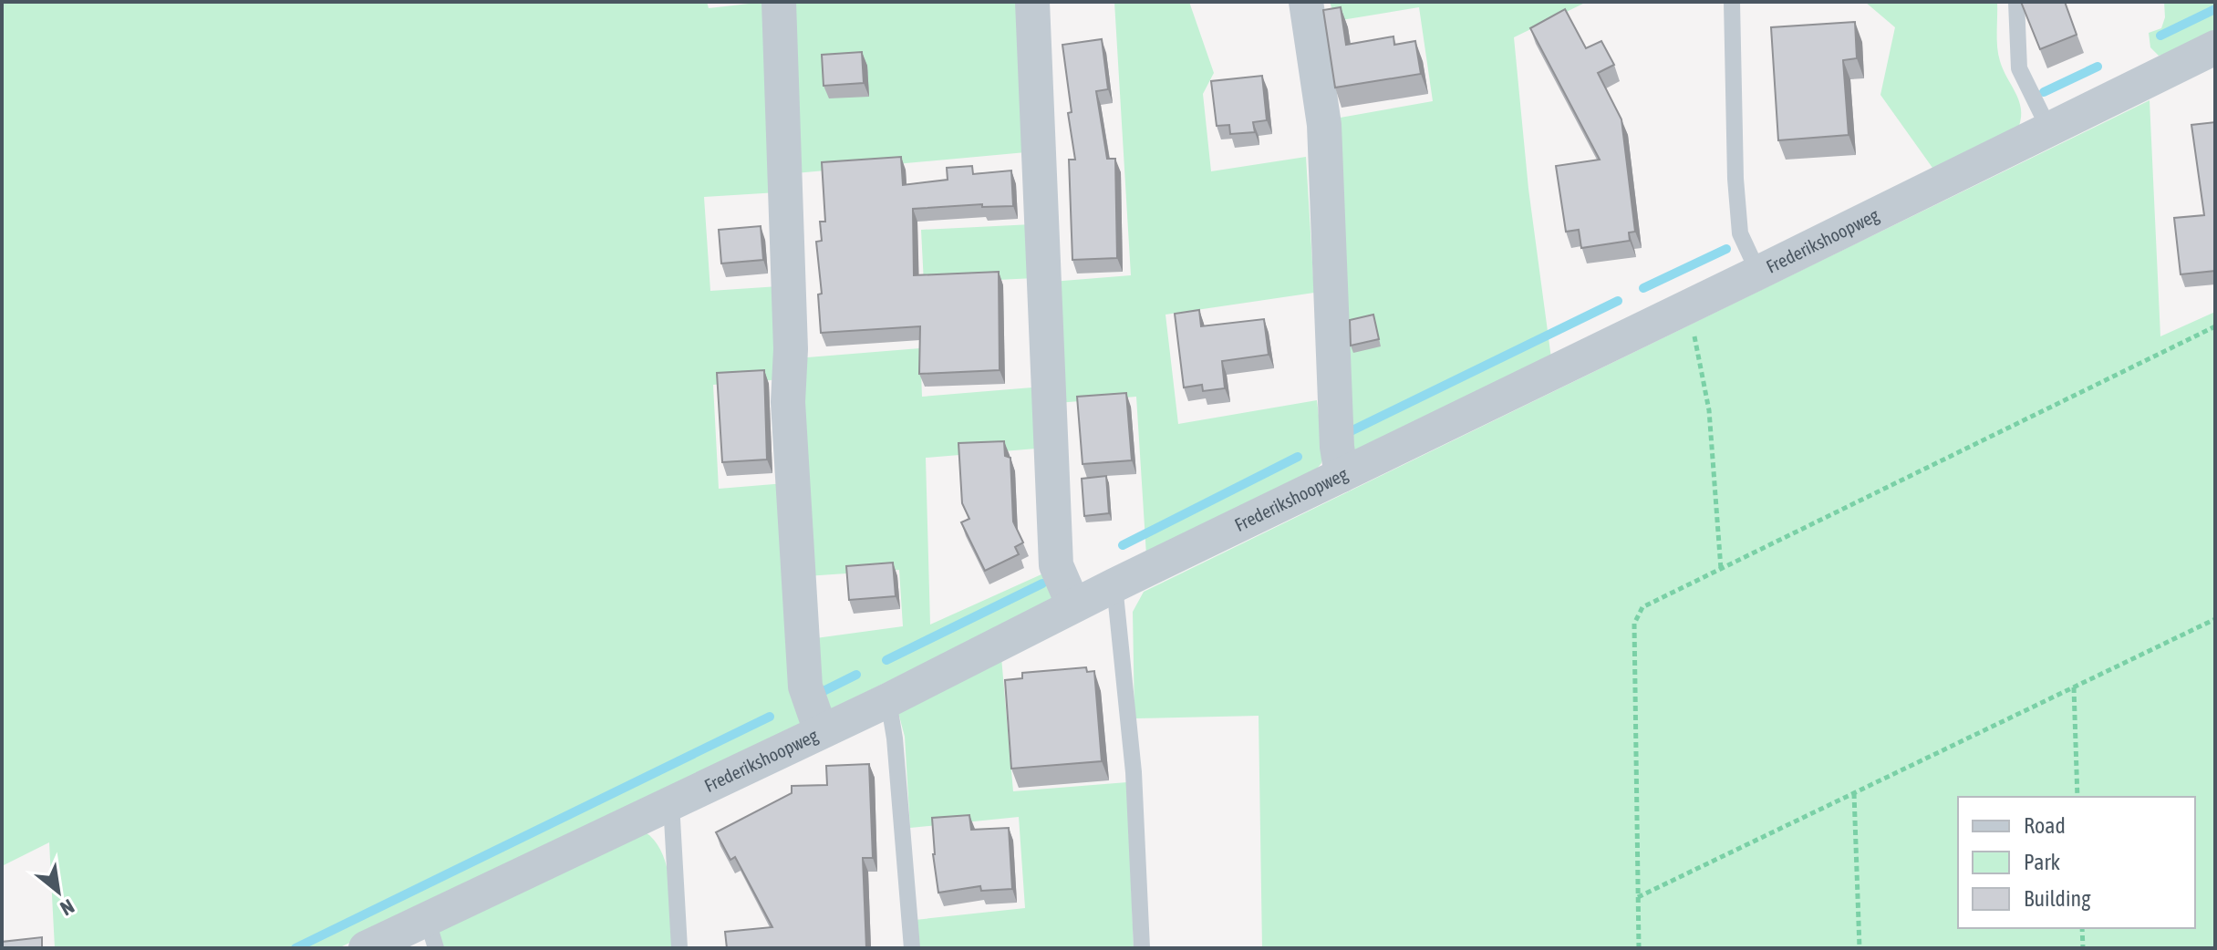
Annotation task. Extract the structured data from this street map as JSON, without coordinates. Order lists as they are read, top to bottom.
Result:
{
  "streets": {
    "street": ["Frederikshoopweg"]
  },
  "legend": ["Road", "Park", "Building"],
  "north": "bottom right"
}
